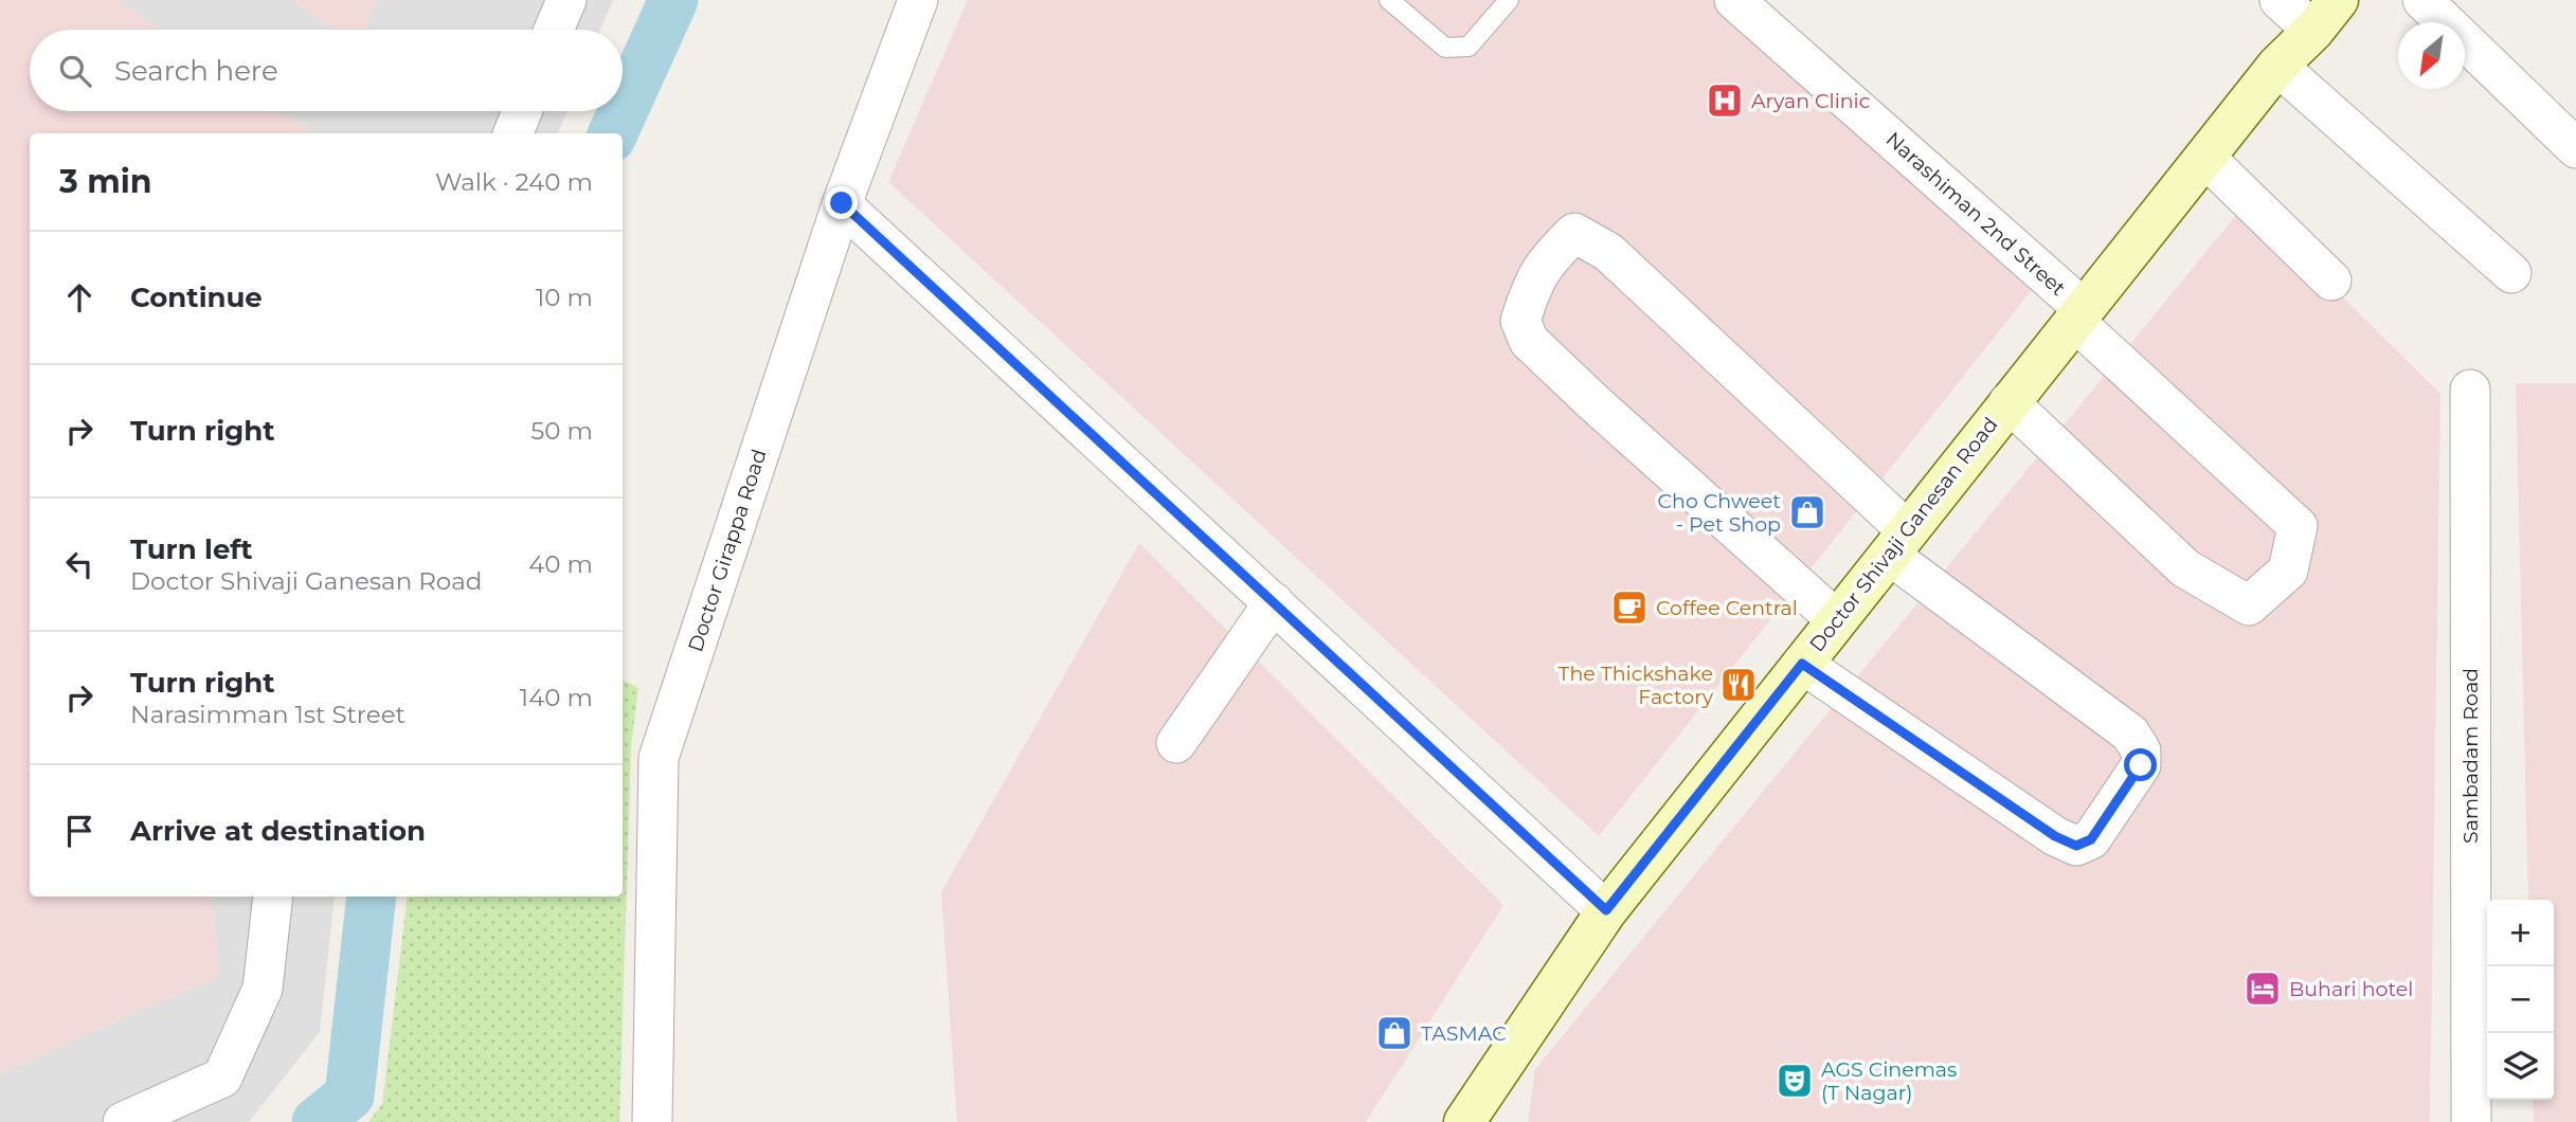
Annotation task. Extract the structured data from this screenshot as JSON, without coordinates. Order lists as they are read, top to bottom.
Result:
{
  "streets": {
    "street": [
      "Narashiman 2nd Street",
      "Doctor Shivaji Ganesan Road",
      "Doctor Girappa Road",
      "Sambadam Road"
    ]
  },
  "crossings": [
    ["Narashiman 2nd Street", "Doctor Shivaji Ganesan Road"]
  ],
  "places": {
    "hospital": ["Aryan Clinic"],
    "shop": ["Cho Chweet - Pet Shop", "TASMAC"],
    "cafe": ["Coffee Central"],
    "restaurant": ["The Thickshake Factory"],
    "hotel": ["Buhari hotel"],
    "theatre": ["AGS Cinemas (T Nagar)"]
  },
  "north": "bottom left",
  "page": {
    "search": "Search here",
    "heading": ["3 min", "Walk · 240 m"],
    "list": [
      ["Continue", "10 m"],
      ["Turn right", "50 m"],
      ["Turn left", "Doctor Shivaji Ganesan Road", "40 m"],
      ["Turn right", "Narasimman 1st Street", "140 m"],
      "Arrive at destination"
    ],
    "map_buttons": ["+", "−"]
  }
}
